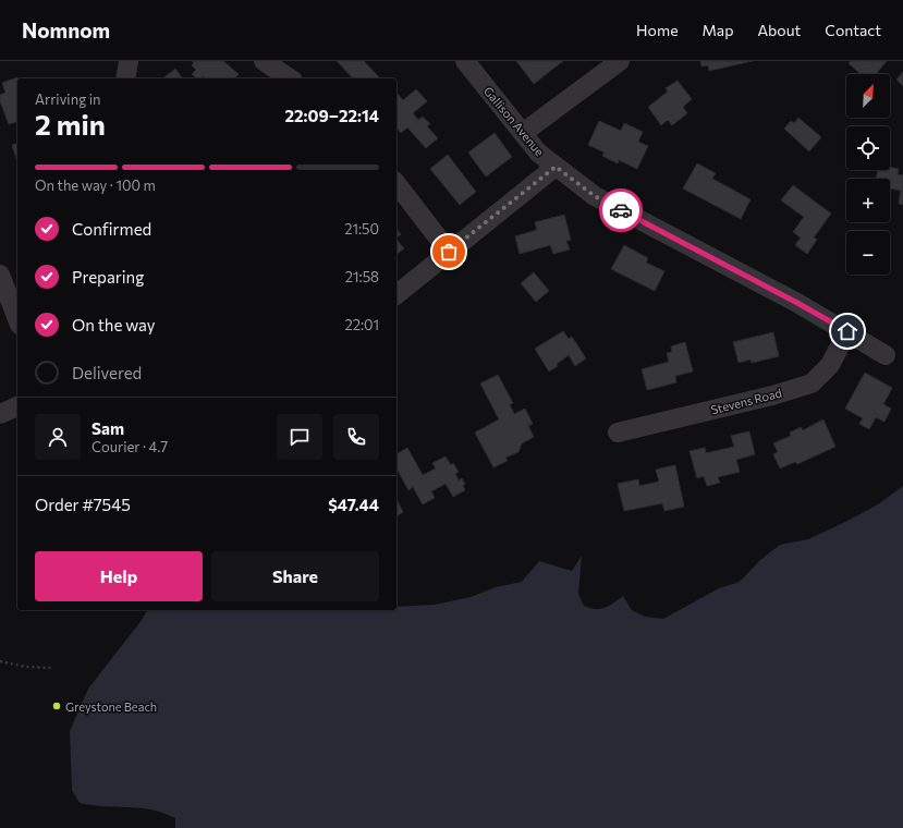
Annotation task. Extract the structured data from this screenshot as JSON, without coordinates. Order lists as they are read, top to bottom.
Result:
{
  "streets": {
    "street": ["Gallison Avenue", "Stevens Road"]
  },
  "crossings": [
    ["Gallison Avenue", "Stevens Road"]
  ],
  "places": ["Greystone Beach"],
  "north": "top right",
  "page": {
    "header": "Nomnom",
    "nav": [
      "Home",
      "Map",
      "About",
      "Contact"
    ],
    "map_buttons": ["+", "−"],
    "heading": ["2 min", "Arriving in", "22:09–22:14"],
    "panel": [
      "Sam",
      "Courier · 4.7",
      "Order #7545",
      "$47.44"
    ],
    "bar": "On the way · 100 m",
    "list": [
      ["Confirmed", "21:50"],
      ["Preparing", "21:58"],
      ["On the way", "22:01"],
      "Delivered"
    ],
    "buttons": ["Help", "Share"]
  }
}
